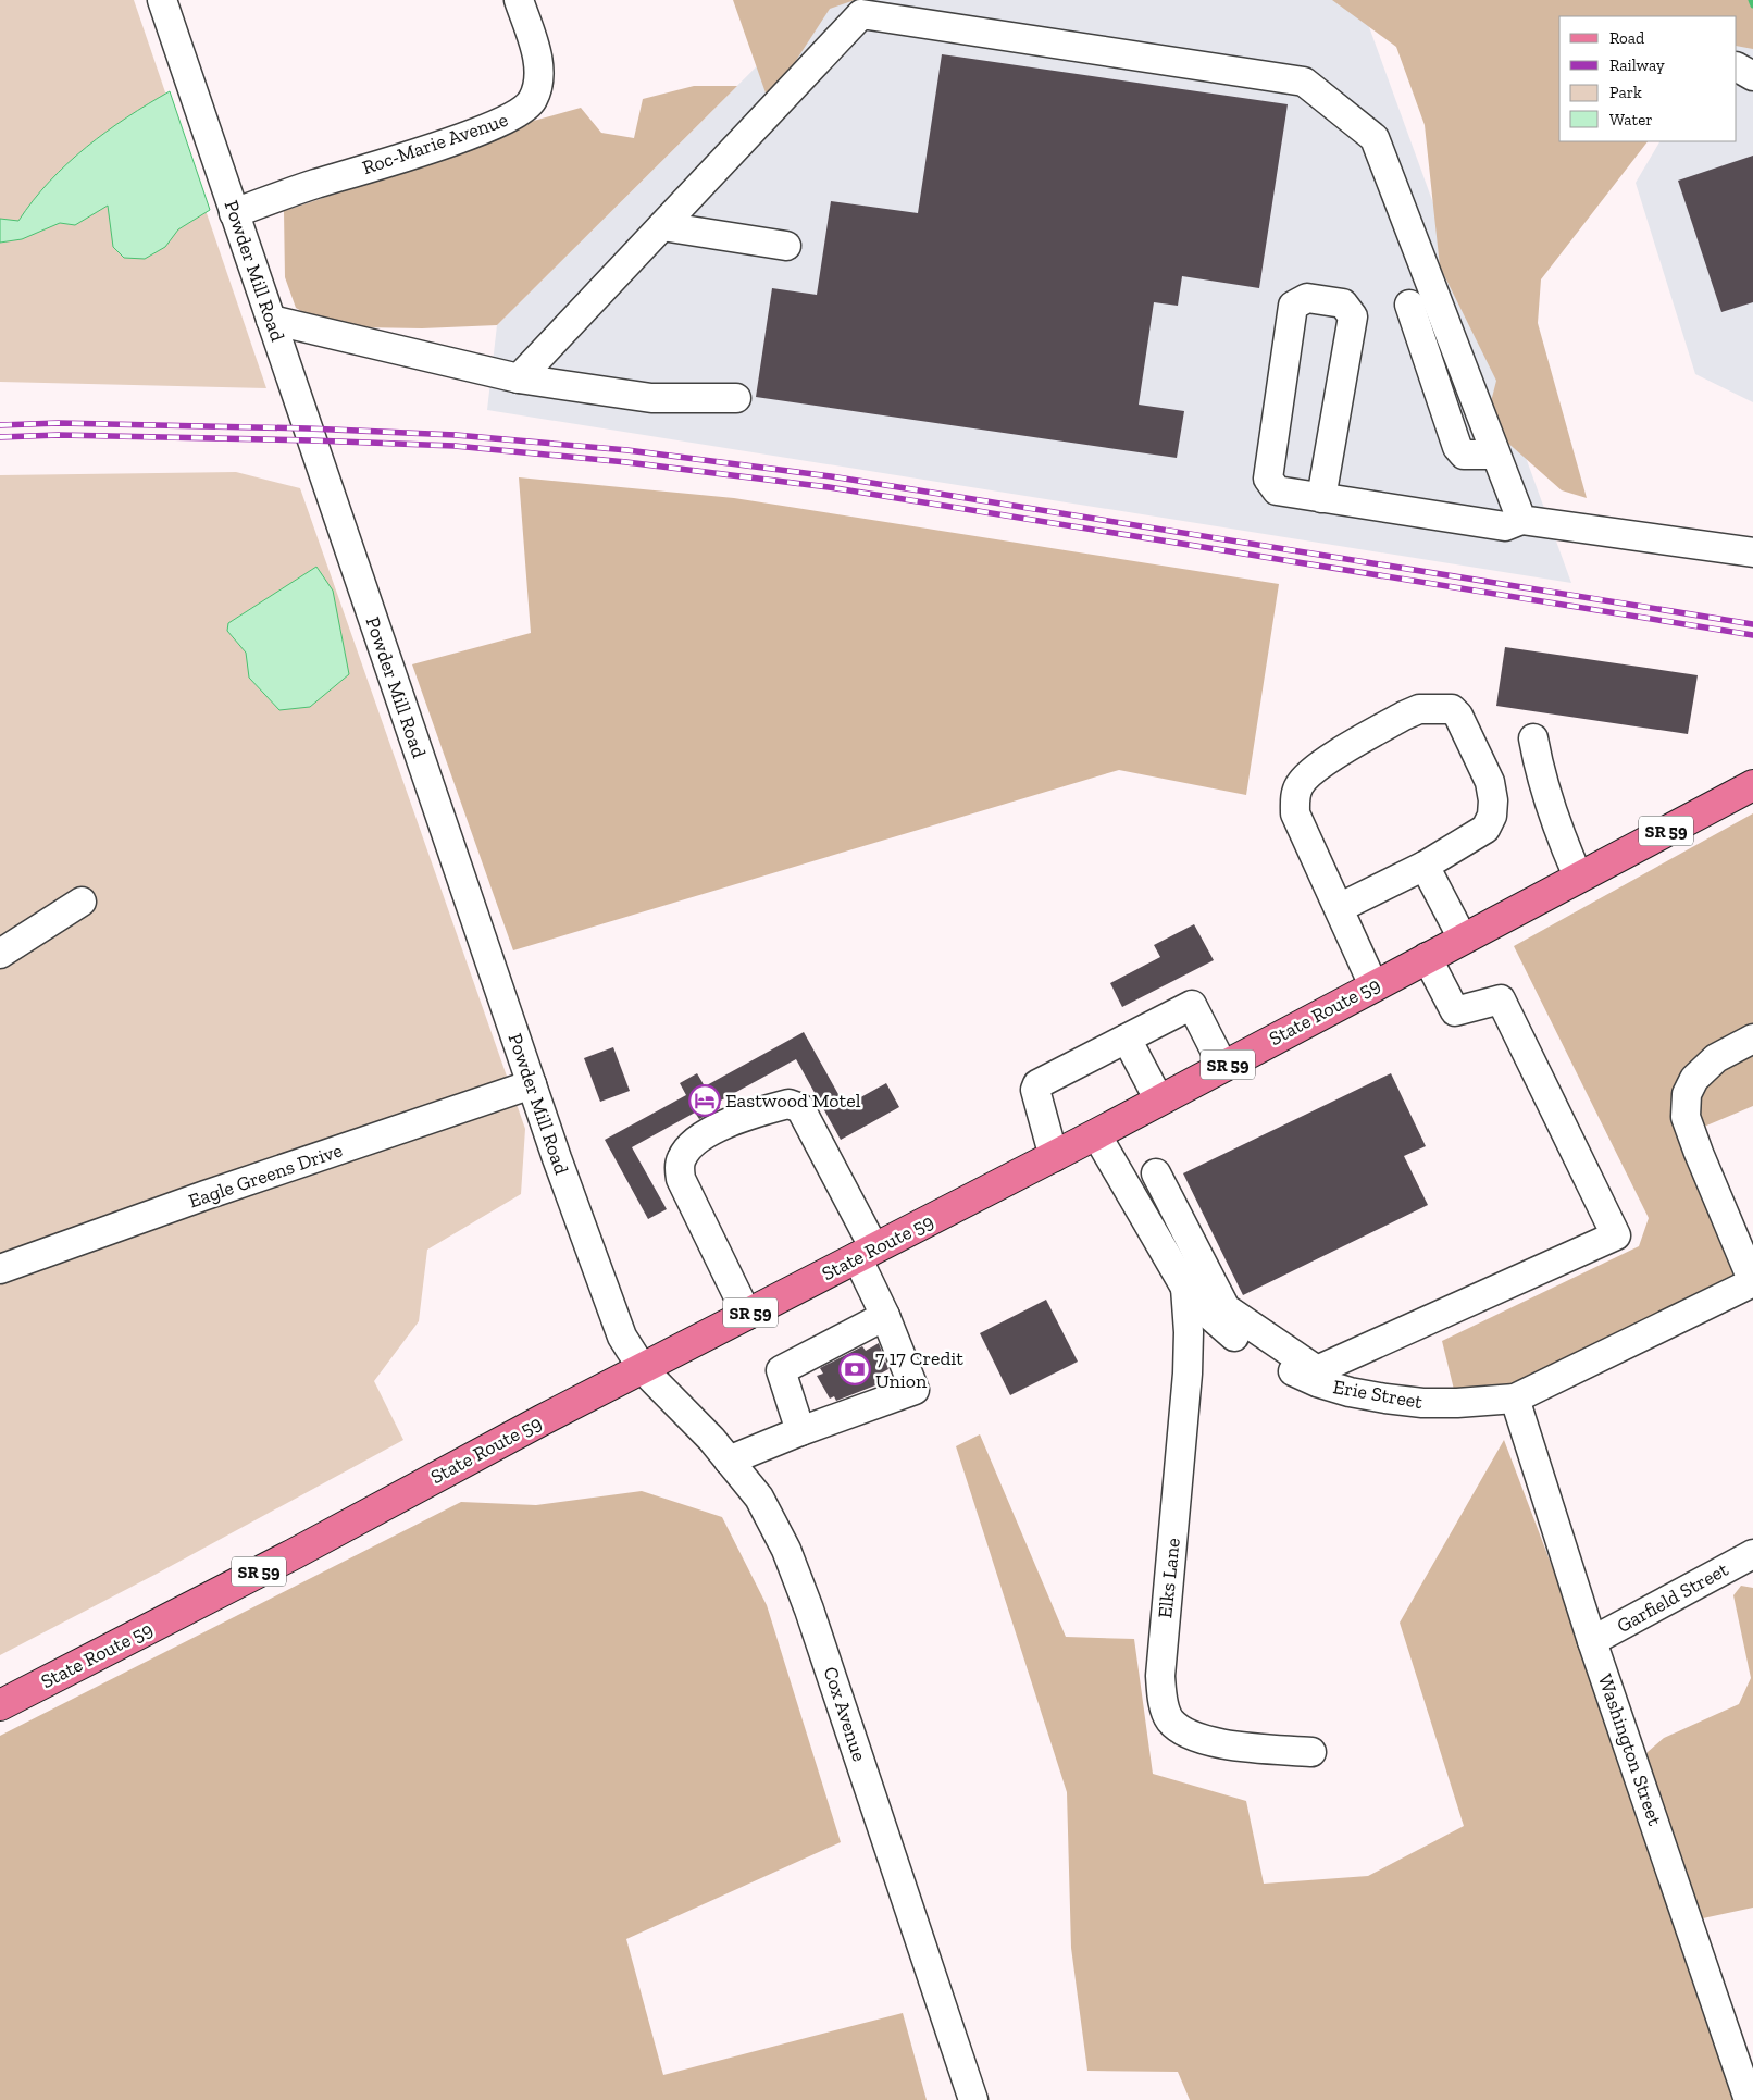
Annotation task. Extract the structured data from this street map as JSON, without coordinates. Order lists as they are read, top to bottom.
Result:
{
  "streets": {
    "main road": ["SR 59", "State Route 59"],
    "street": [
      "Roc-Marie Avenue",
      "Powder Mill Road",
      "Eagle Greens Drive",
      "Erie Street",
      "Elks Lane",
      "Garfield Street",
      "Cox Avenue",
      "Washington Street"
    ]
  },
  "crossings": [
    ["Roc-Marie Avenue", "Powder Mill Road"],
    ["Powder Mill Road", "State Route 59"],
    ["Powder Mill Road", "Eagle Greens Drive"],
    ["Powder Mill Road", "Cox Avenue"],
    ["State Route 59", "Erie Street"],
    ["State Route 59", "Cox Avenue"],
    ["Erie Street", "Elks Lane"],
    ["Erie Street", "Washington Street"],
    ["Garfield Street", "Washington Street"]
  ],
  "places": {
    "hotel": ["Eastwood Motel"],
    "bank": ["7 17 Credit Union"]
  },
  "legend": [
    "Road",
    "Railway",
    "Park",
    "Water"
  ]
}
